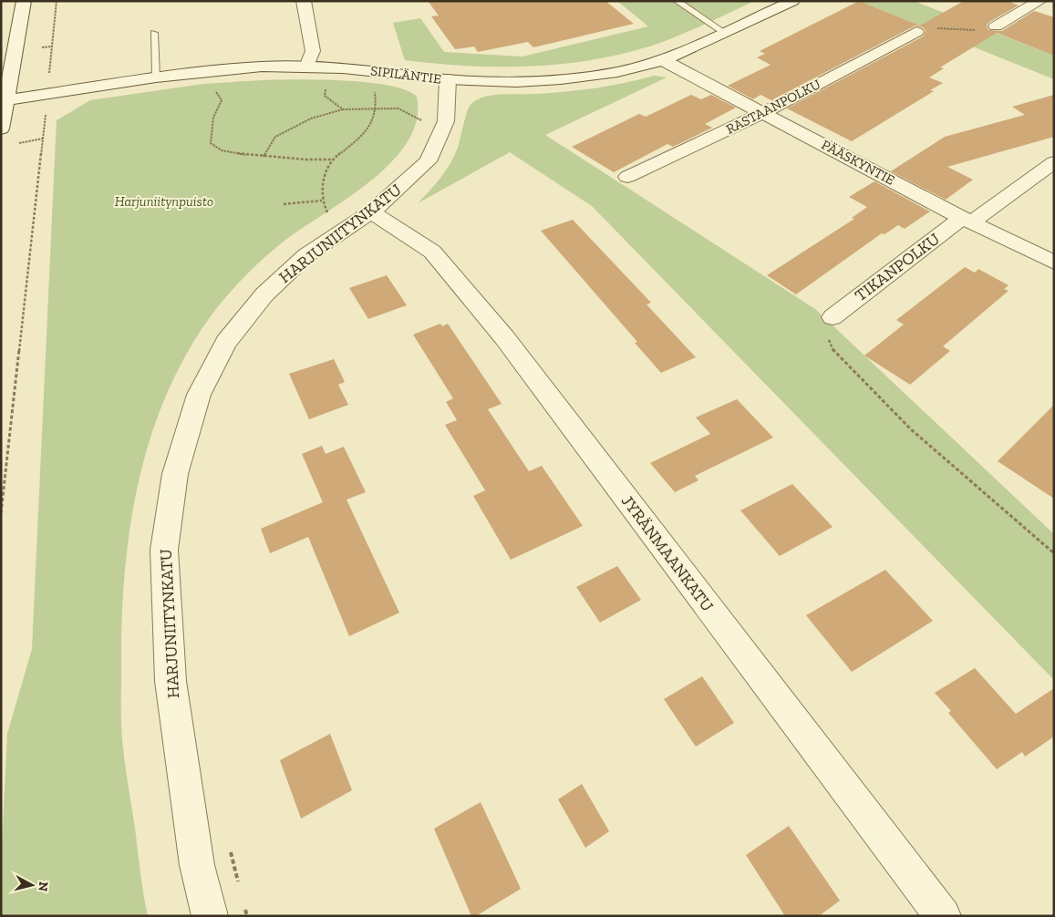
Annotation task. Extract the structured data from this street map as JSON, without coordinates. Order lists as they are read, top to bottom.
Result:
{
  "streets": {
    "street": [
      "SIPILÄNTIE",
      "RASTAANPOLKU",
      "PÄÄSKYNTIE",
      "HARJUNIITYNKATU",
      "TIKANPOLKU",
      "JYRÄNMAANKATU"
    ]
  },
  "crossings": [
    ["SIPILÄNTIE", "PÄÄSKYNTIE"],
    ["SIPILÄNTIE", "HARJUNIITYNKATU"],
    ["RASTAANPOLKU", "PÄÄSKYNTIE"],
    ["PÄÄSKYNTIE", "TIKANPOLKU"],
    ["HARJUNIITYNKATU", "JYRÄNMAANKATU"]
  ],
  "parks": ["Harjuniitynpuisto"],
  "north": "right"
}
